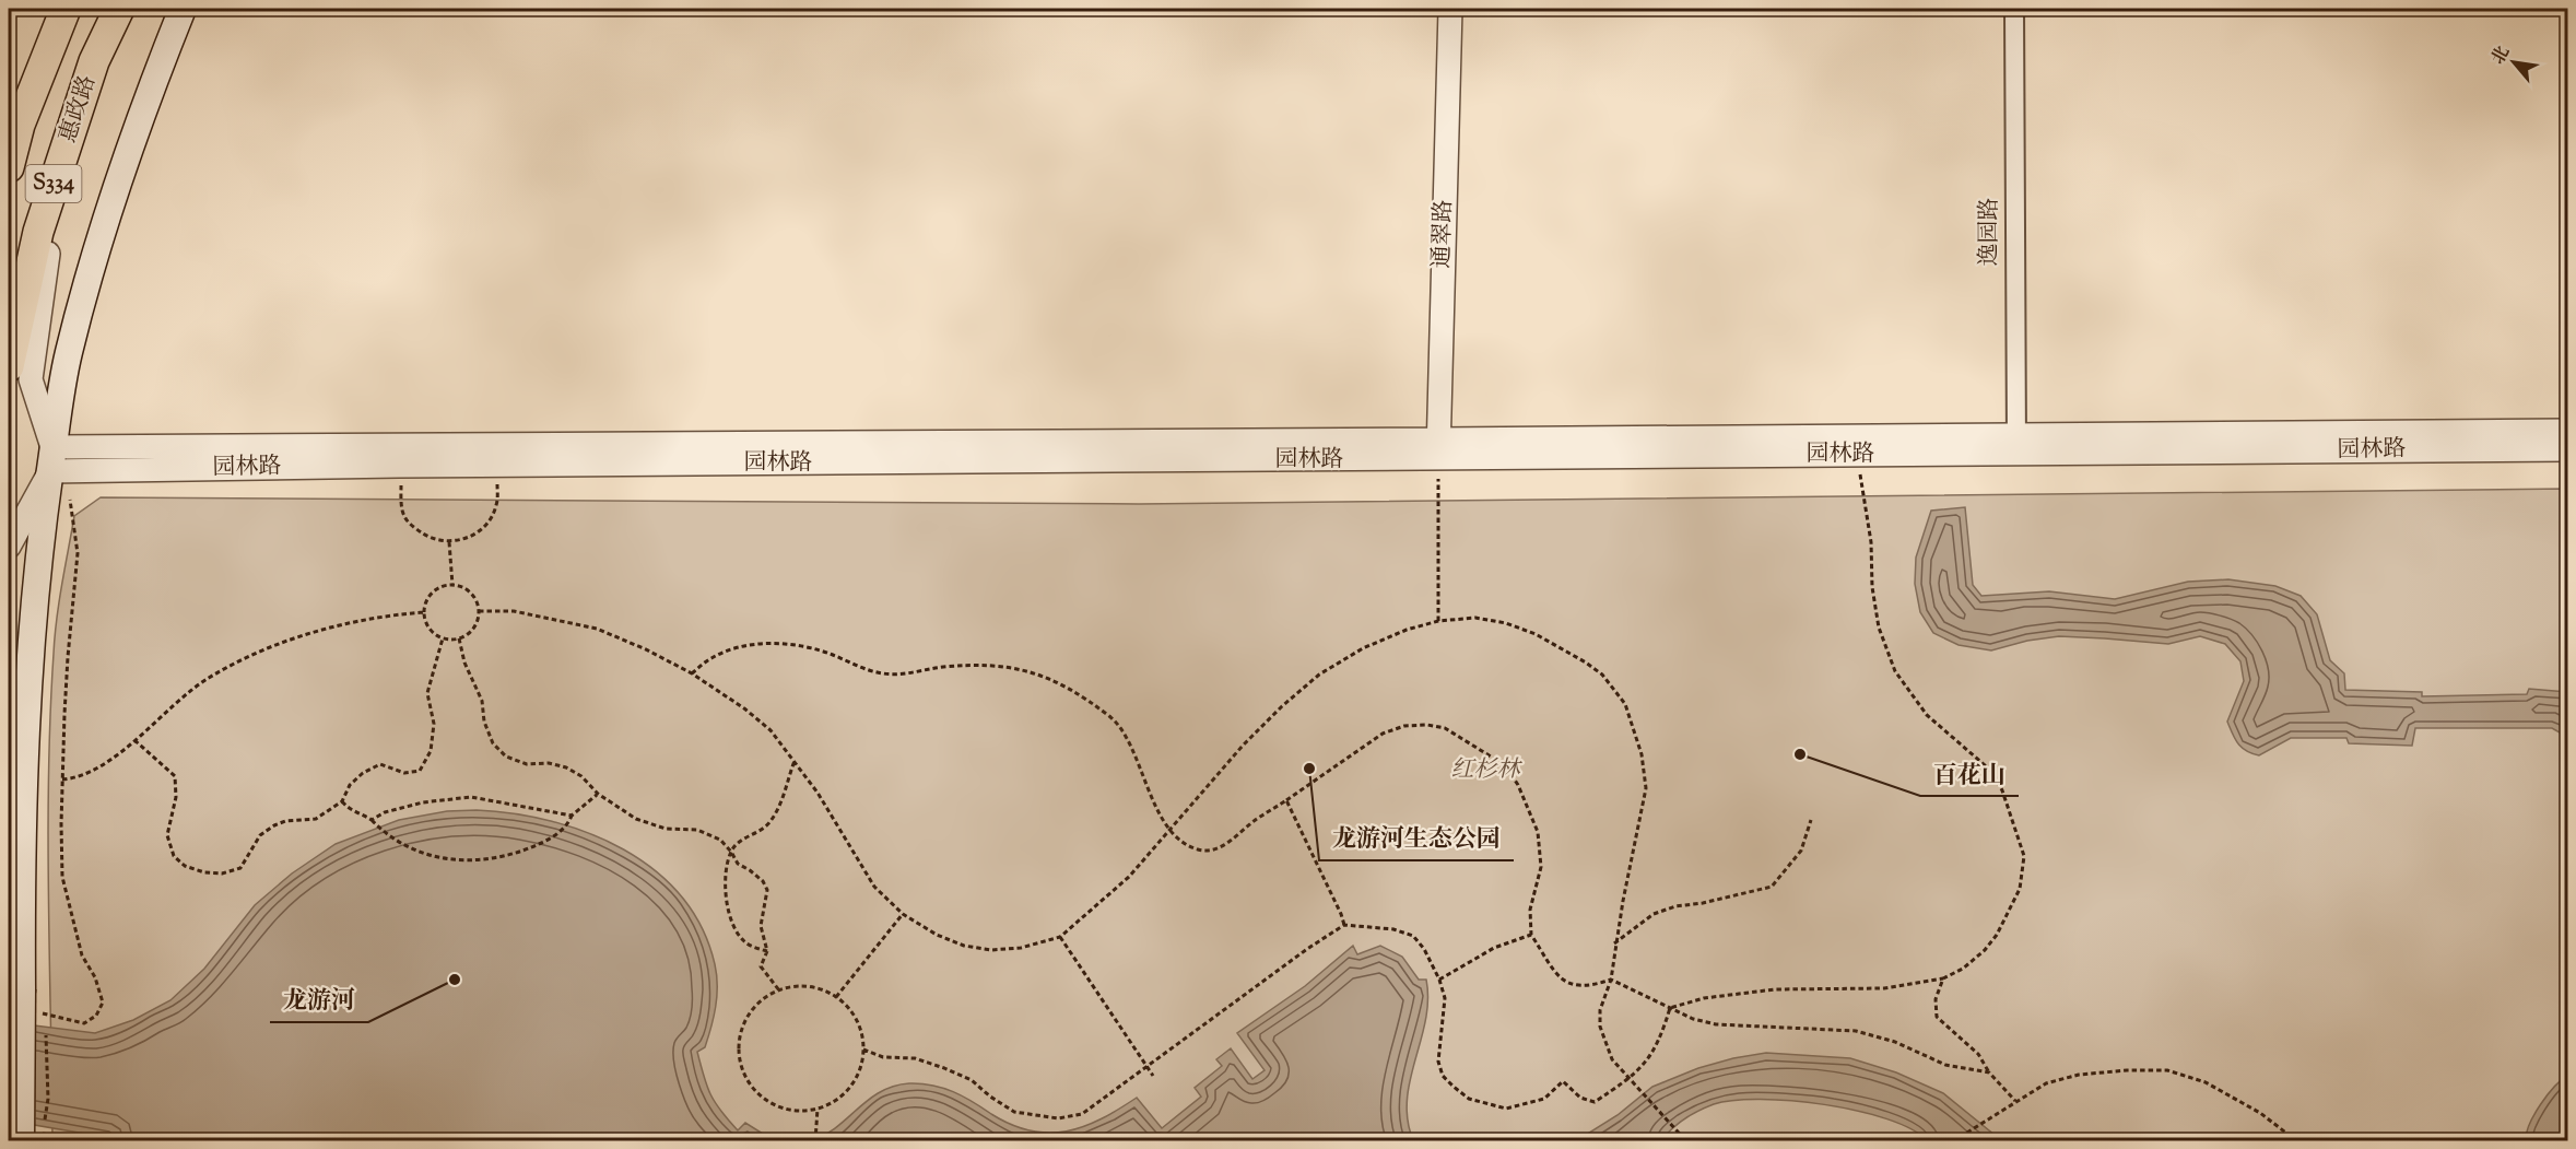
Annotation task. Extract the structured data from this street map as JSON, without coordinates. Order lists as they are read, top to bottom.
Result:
{
  "streets": {
    "main road": ["惠政路", "S334"],
    "street": ["逸园路", "通翠路", "园林路"]
  },
  "crossings": [
    ["逸园路", "园林路"],
    ["通翠路", "园林路"]
  ],
  "parks": ["红杉林"],
  "places": ["百花山", "龙游河生态公园", "龙游河"],
  "north": "top left"
}
